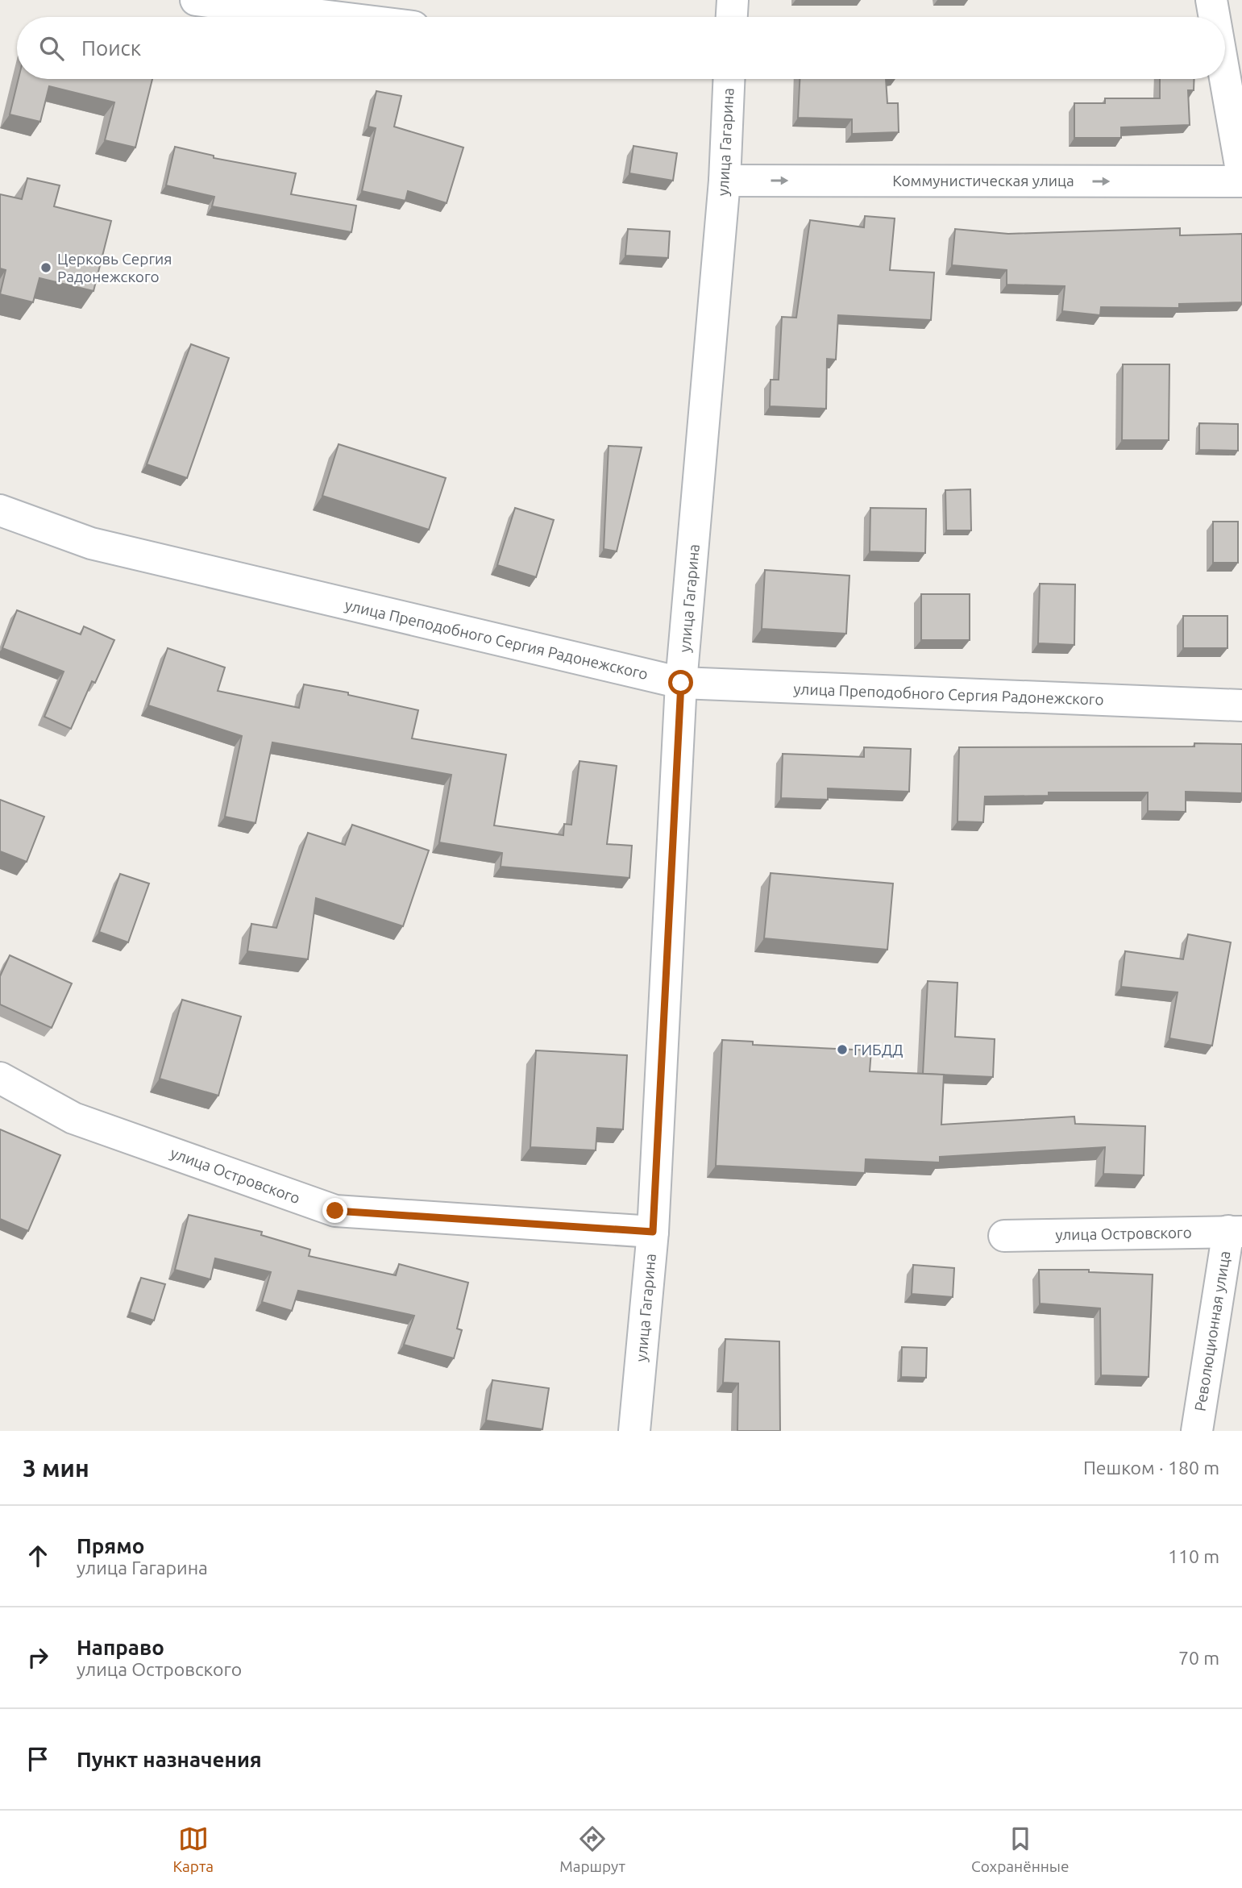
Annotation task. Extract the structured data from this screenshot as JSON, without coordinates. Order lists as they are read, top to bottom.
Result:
{
  "streets": {
    "street": [
      "улица Гагарина",
      "Коммунистическая улица",
      "улица Преподобного Сергия Радонежского",
      "улица Островского",
      "Революционная улица"
    ]
  },
  "crossings": [
    ["улица Гагарина", "Коммунистическая улица"],
    ["улица Гагарина", "улица Преподобного Сергия Радонежского"],
    ["улица Гагарина", "улица Островского"],
    ["улица Островского", "Революционная улица"]
  ],
  "one_way": ["Коммунистическая улица"],
  "places": ["Церковь Сергия Радонежского", "ГИБДД"],
  "page": {
    "search": "Поиск",
    "heading": ["3 мин", "Пешком · 180 m"],
    "list": [
      ["Прямо", "улица Гагарина", "110 m"],
      ["Направо", "улица Островского", "70 m"],
      "Пункт назначения"
    ],
    "nav": ["Карта", "Маршрут", "Сохранённые"]
  }
}
